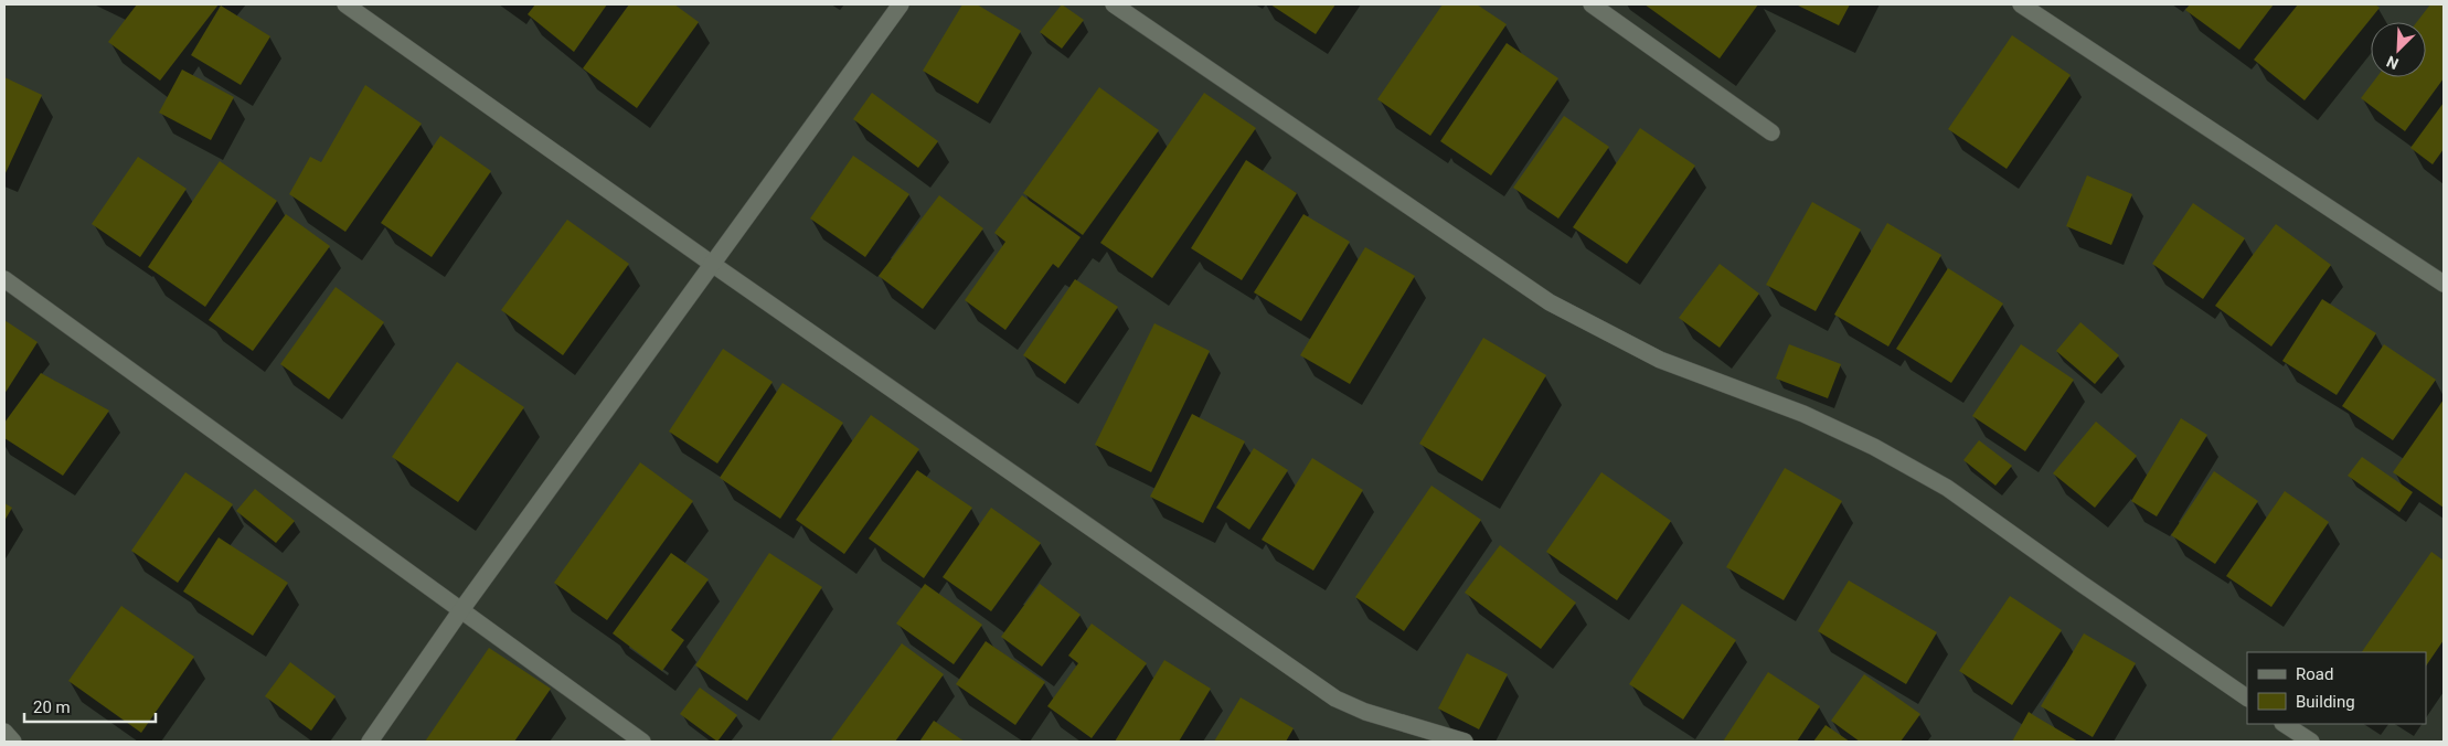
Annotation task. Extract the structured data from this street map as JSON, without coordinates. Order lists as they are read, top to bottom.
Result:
{
  "legend": ["Road", "Building"],
  "scale_bar": "20 m",
  "north": "bottom left"
}
